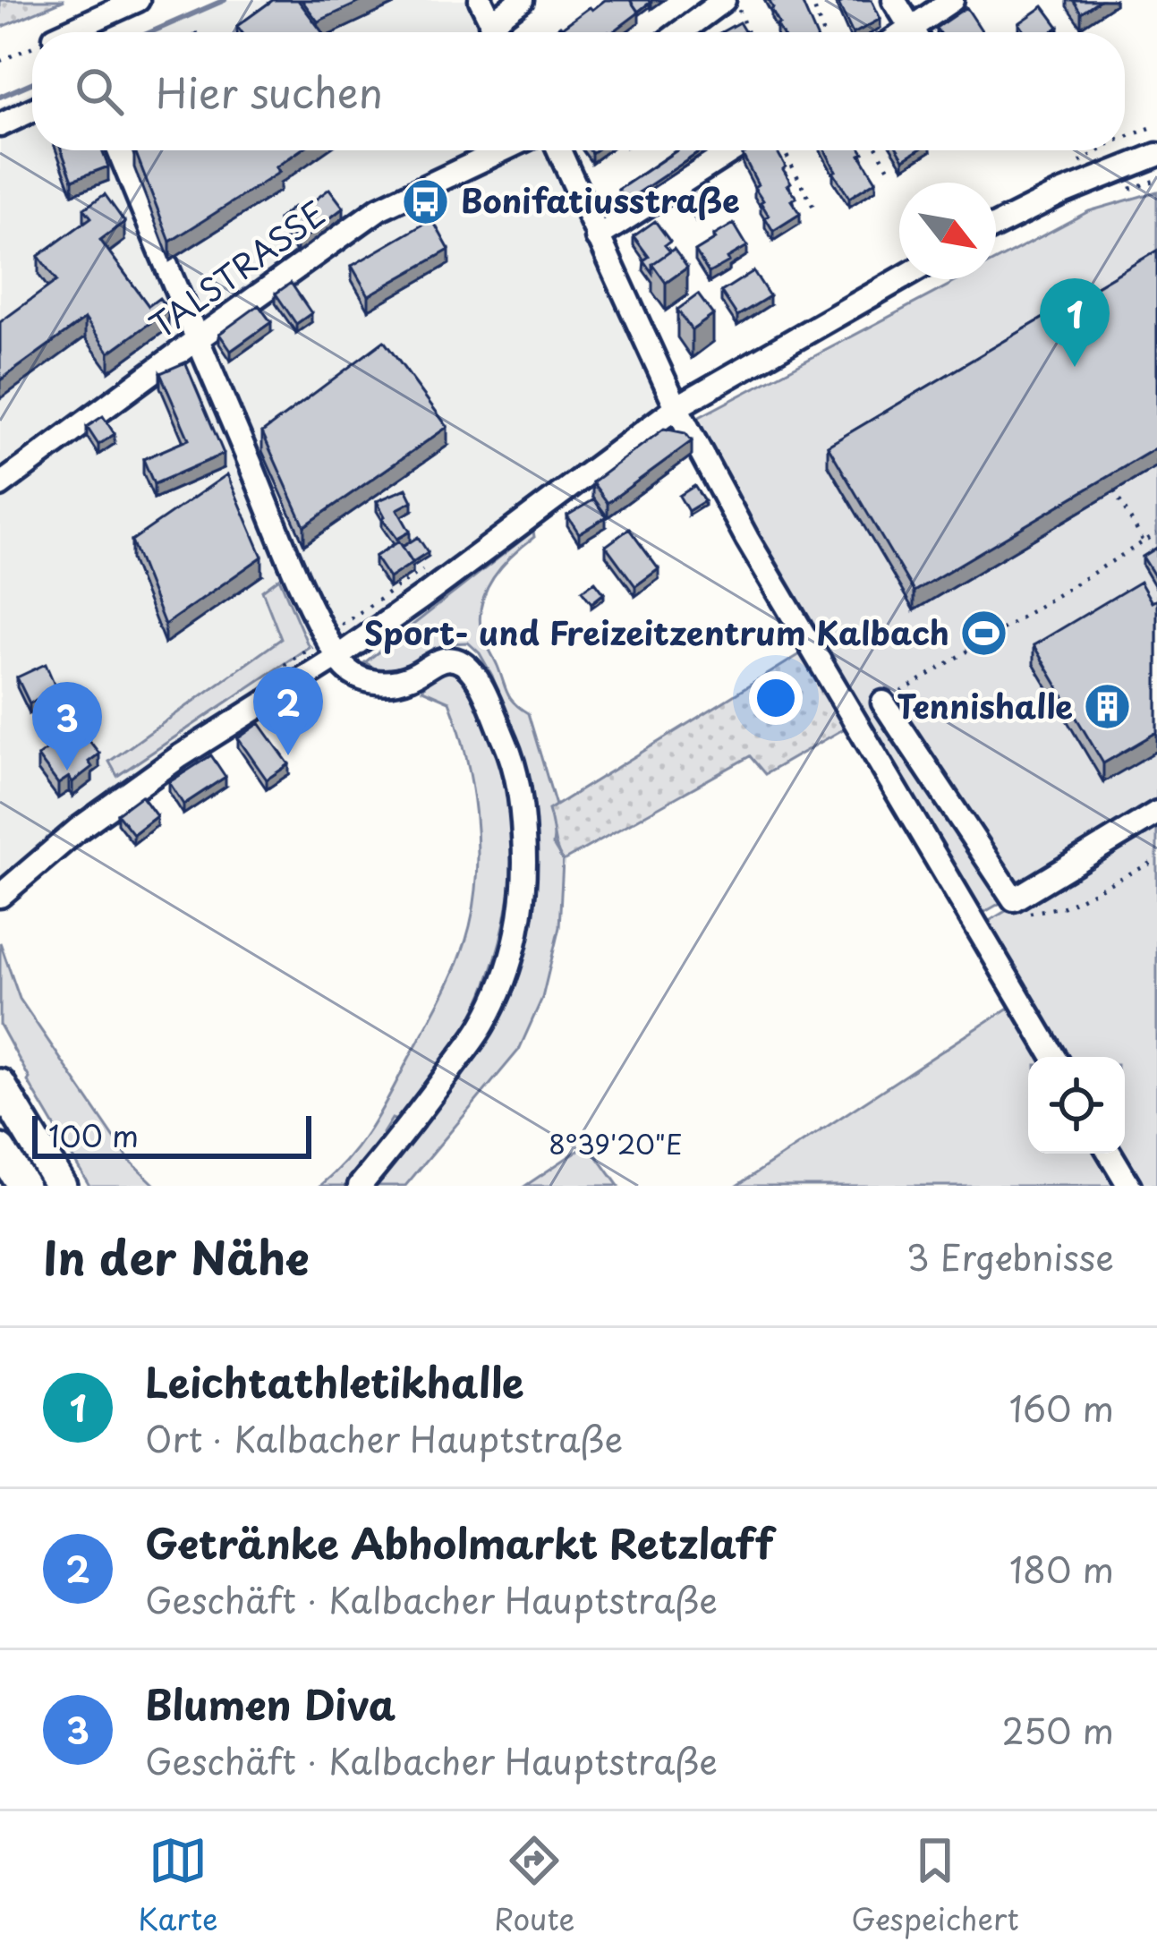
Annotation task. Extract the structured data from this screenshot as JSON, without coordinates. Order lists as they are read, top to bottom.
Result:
{
  "streets": {
    "street": ["TALSTRASSE"]
  },
  "places": {
    "bus stop": ["Bonifatiusstraße"],
    "sports": ["Sport- und Freizeitzentrum Kalbach"],
    "building": ["Tennishalle"]
  },
  "scale_bar": "100 m",
  "north": "bottom right",
  "page": {
    "search": "Hier suchen",
    "pins": ["1", "2", "3"],
    "scale": "100 m",
    "heading": ["In der Nähe", "3 Ergebnisse"],
    "list": [
      {
        "mark": "1",
        "name": "Leichtathletikhalle",
        "note": "Ort · Kalbacher Hauptstraße",
        "value": "160 m"
      },
      {
        "mark": "2",
        "name": "Getränke Abholmarkt Retzlaff",
        "note": "Geschäft · Kalbacher Hauptstraße",
        "value": "180 m"
      },
      {
        "mark": "3",
        "name": "Blumen Diva",
        "note": "Geschäft · Kalbacher Hauptstraße",
        "value": "250 m"
      }
    ],
    "nav": ["Karte", "Route", "Gespeichert"]
  },
  "coordinates": ["8°39'20\"E"]
}
